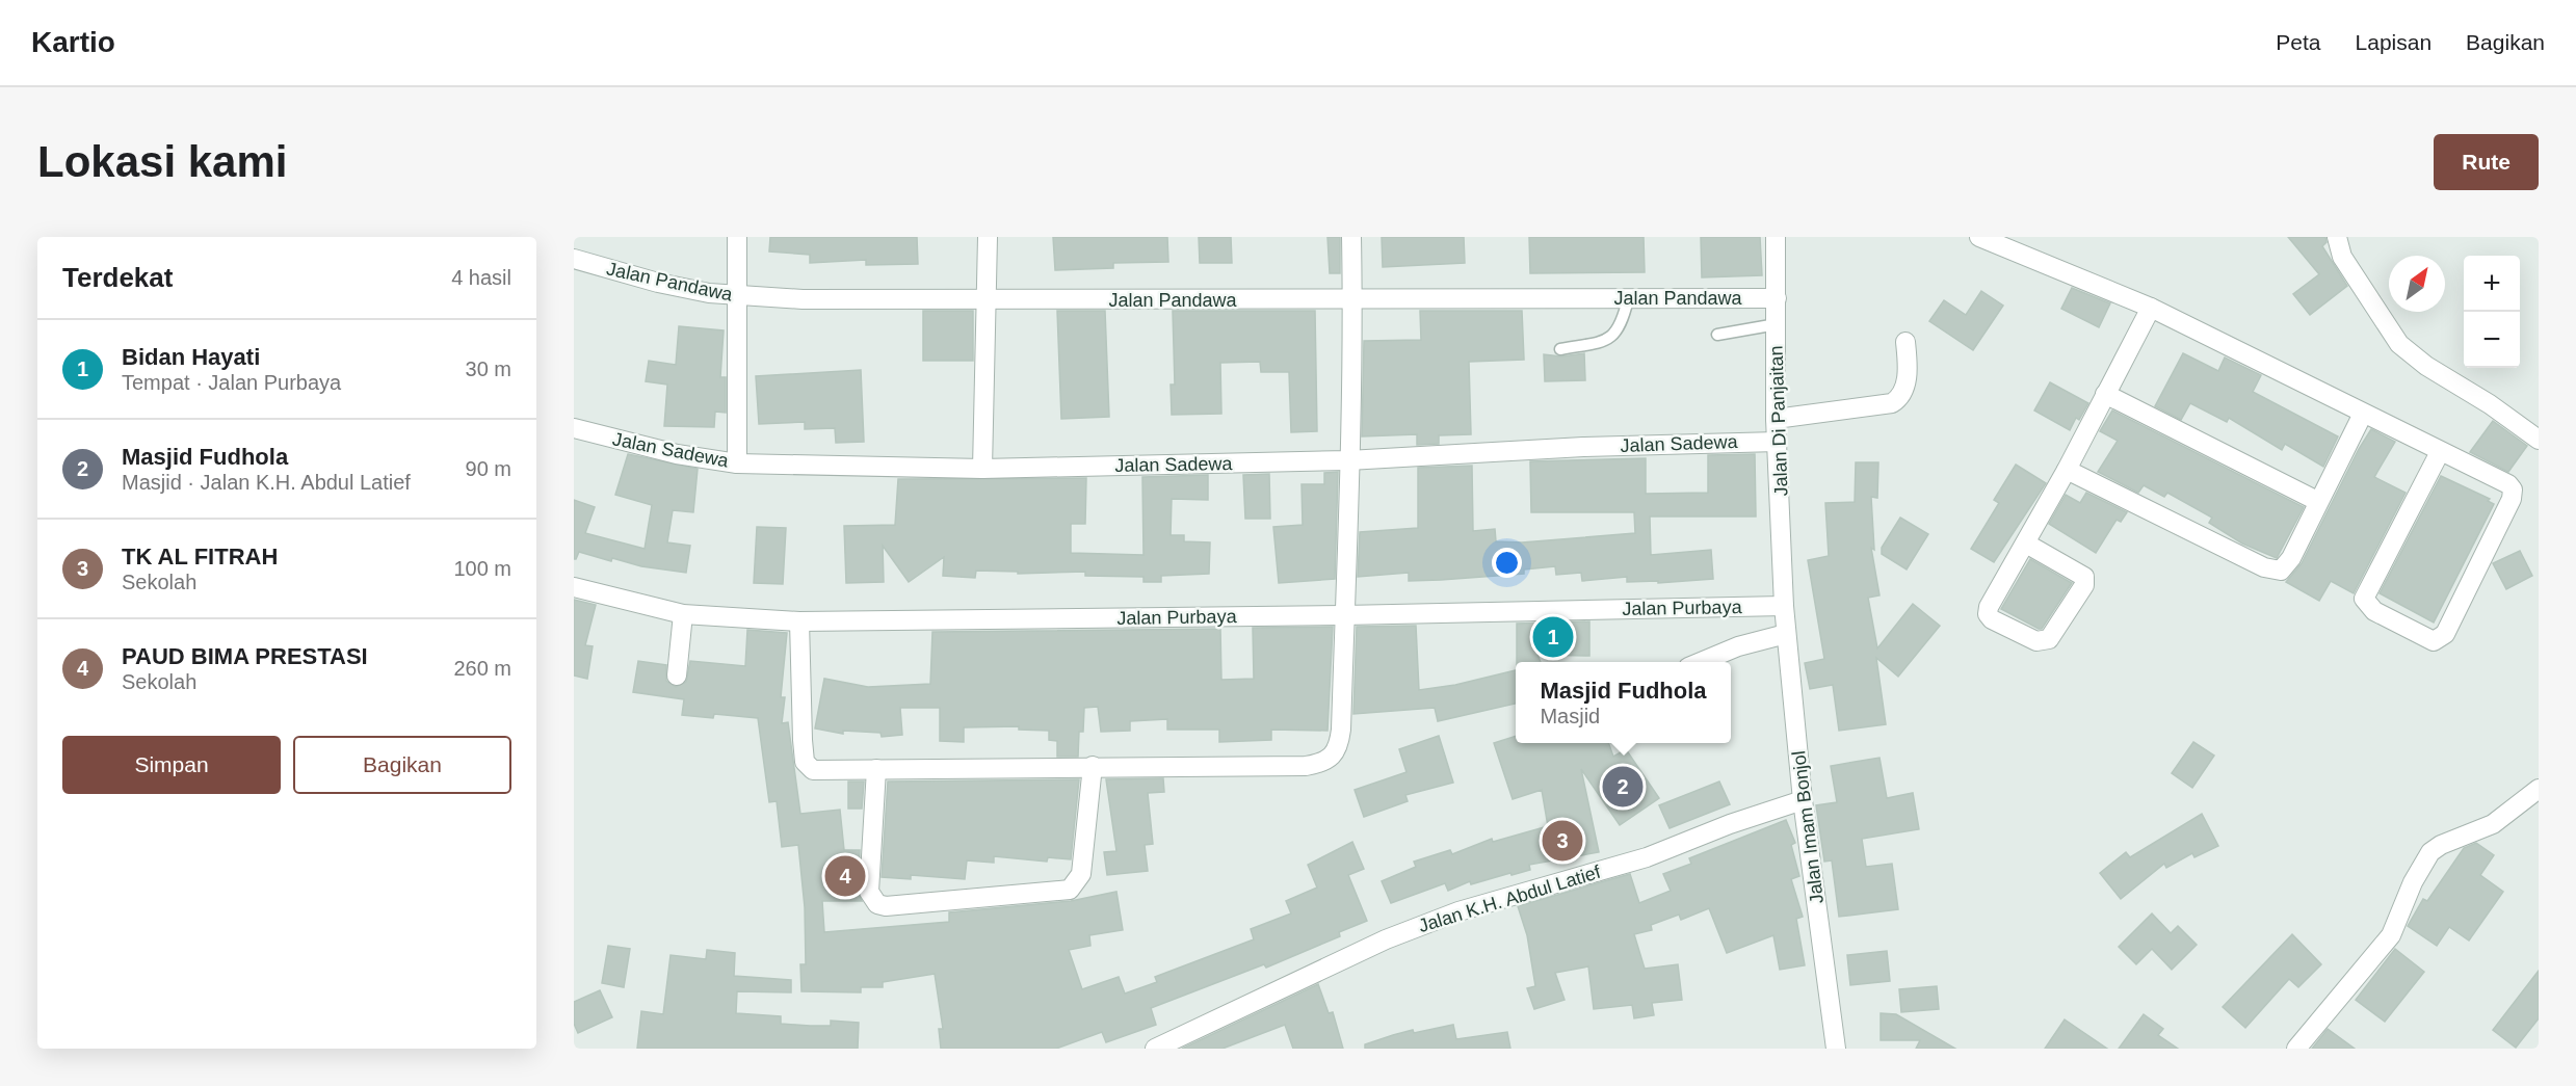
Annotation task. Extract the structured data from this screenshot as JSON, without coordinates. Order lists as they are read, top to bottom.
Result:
{
  "streets": {
    "street": [
      "Jalan Pandawa",
      "Jalan Di Panjaitan",
      "Jalan Sadewa",
      "Jalan Purbaya",
      "Jalan Imam Bonjol",
      "Jalan K.H. Abdul Latief"
    ]
  },
  "crossings": [
    ["Jalan Pandawa", "Jalan Di Panjaitan"],
    ["Jalan Di Panjaitan", "Jalan Sadewa"],
    ["Jalan Di Panjaitan", "Jalan Purbaya"],
    ["Jalan Di Panjaitan", "Jalan Imam Bonjol"],
    ["Jalan Purbaya", "Jalan Imam Bonjol"],
    ["Jalan Imam Bonjol", "Jalan K.H. Abdul Latief"]
  ],
  "north": "top right",
  "page": {
    "header": "Kartio",
    "nav": ["Peta", "Lapisan", "Bagikan"],
    "buttons": [
      "Rute",
      ["Simpan", "Bagikan"]
    ],
    "title": "Lokasi kami",
    "heading": ["Terdekat", "4 hasil"],
    "map_buttons": ["+", "−"],
    "list": [
      {
        "mark": "1",
        "name": "Bidan Hayati",
        "note": "Tempat · Jalan Purbaya",
        "value": "30 m"
      },
      {
        "mark": "2",
        "name": "Masjid Fudhola",
        "note": "Masjid · Jalan K.H. Abdul Latief",
        "value": "90 m"
      },
      {
        "mark": "3",
        "name": "TK AL FITRAH",
        "note": "Sekolah",
        "value": "100 m"
      },
      {
        "mark": "4",
        "name": "PAUD BIMA PRESTASI",
        "note": "Sekolah",
        "value": "260 m"
      }
    ],
    "pins": [
      "1",
      "2",
      "3",
      "4"
    ],
    "popup": ["Masjid Fudhola", "Masjid"]
  }
}
